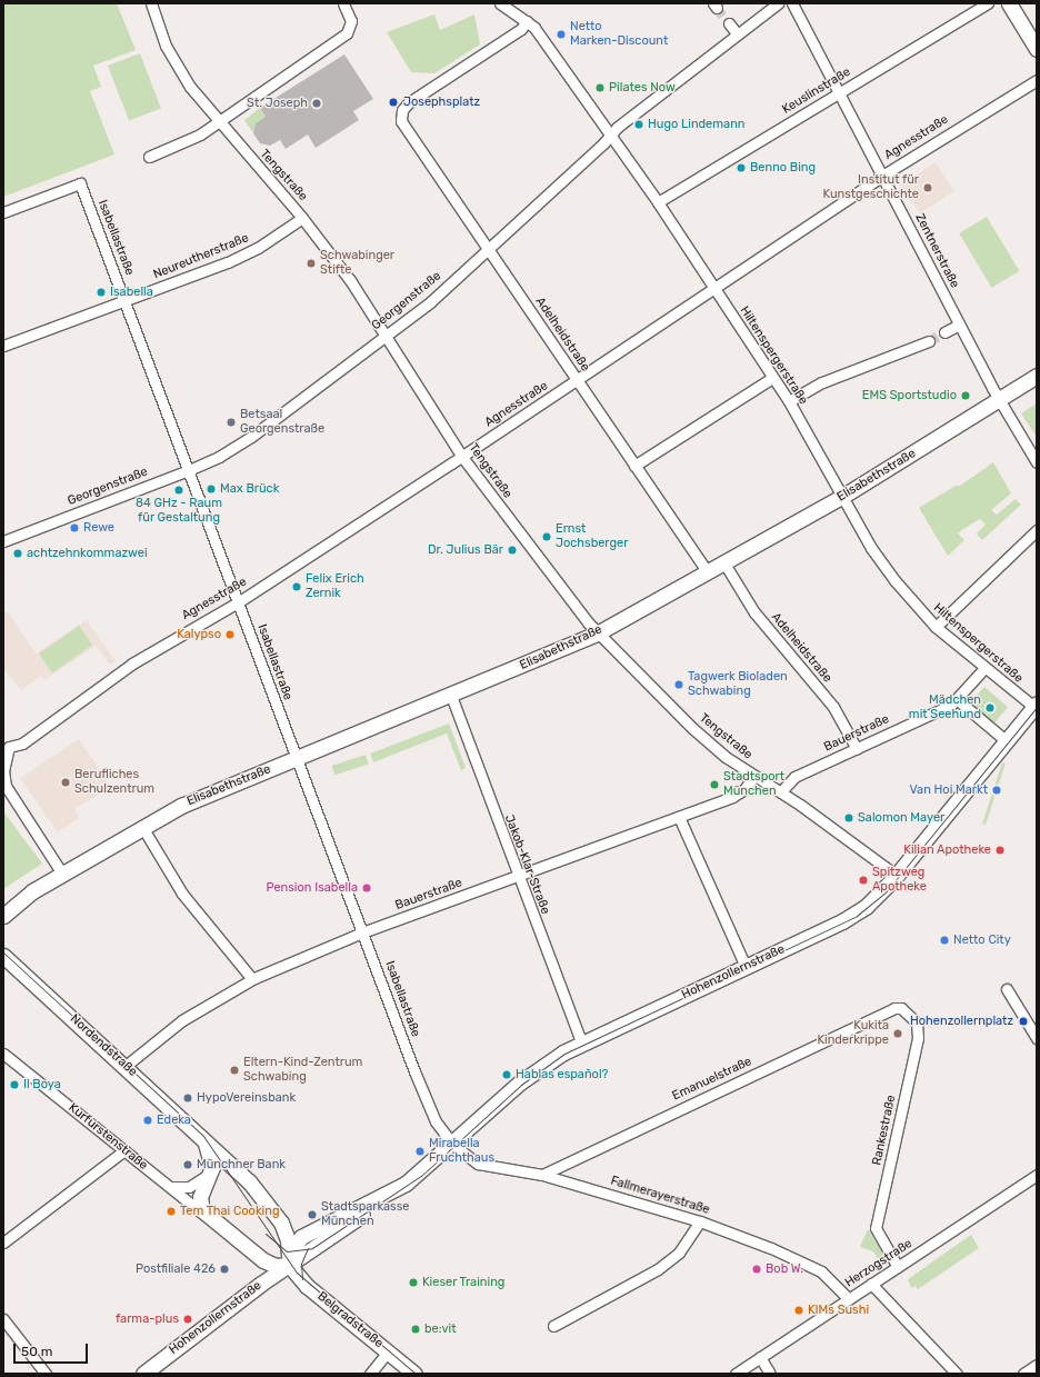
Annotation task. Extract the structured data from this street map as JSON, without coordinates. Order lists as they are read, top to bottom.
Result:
{
  "streets": {
    "main road": [
      "Elisabethstraße",
      "Hohenzollernstraße",
      "Nordendstraße",
      "Belgradstraße"
    ],
    "street": [
      "Keuslinstraße",
      "Agnesstraße",
      "Tengstraße",
      "Isabellastraße",
      "Zentnerstraße",
      "Neureutherstraße",
      "Georgenstraße",
      "Adelheidstraße",
      "Hiltenspergerstraße",
      "Bauerstraße",
      "Jakob-Klar-Straße",
      "Emanuelstraße",
      "Rankestraße",
      "Kurfürstenstraße",
      "Fallmerayerstraße",
      "Herzogstraße"
    ]
  },
  "crossings": [
    ["Keuslinstraße", "Zentnerstraße"],
    ["Keuslinstraße", "Hiltenspergerstraße"],
    ["Agnesstraße", "Tengstraße"],
    ["Agnesstraße", "Isabellastraße"],
    ["Agnesstraße", "Zentnerstraße"],
    ["Agnesstraße", "Adelheidstraße"],
    ["Agnesstraße", "Hiltenspergerstraße"],
    ["Tengstraße", "Neureutherstraße"],
    ["Tengstraße", "Georgenstraße"],
    ["Tengstraße", "Elisabethstraße"],
    ["Tengstraße", "Bauerstraße"],
    ["Tengstraße", "Hohenzollernstraße"],
    ["Isabellastraße", "Neureutherstraße"],
    ["Isabellastraße", "Georgenstraße"],
    ["Isabellastraße", "Elisabethstraße"],
    ["Isabellastraße", "Bauerstraße"],
    ["Isabellastraße", "Hohenzollernstraße"],
    ["Isabellastraße", "Fallmerayerstraße"],
    ["Zentnerstraße", "Elisabethstraße"],
    ["Georgenstraße", "Adelheidstraße"],
    ["Georgenstraße", "Hiltenspergerstraße"],
    ["Adelheidstraße", "Hiltenspergerstraße"],
    ["Adelheidstraße", "Elisabethstraße"],
    ["Adelheidstraße", "Bauerstraße"],
    ["Hiltenspergerstraße", "Elisabethstraße"],
    ["Hiltenspergerstraße", "Bauerstraße"],
    ["Hiltenspergerstraße", "Hohenzollernstraße"],
    ["Elisabethstraße", "Jakob-Klar-Straße"],
    ["Bauerstraße", "Jakob-Klar-Straße"],
    ["Bauerstraße", "Nordendstraße"],
    ["Jakob-Klar-Straße", "Hohenzollernstraße"],
    ["Hohenzollernstraße", "Nordendstraße"],
    ["Hohenzollernstraße", "Fallmerayerstraße"],
    ["Hohenzollernstraße", "Belgradstraße"],
    ["Emanuelstraße", "Rankestraße"],
    ["Emanuelstraße", "Fallmerayerstraße"],
    ["Rankestraße", "Herzogstraße"],
    ["Fallmerayerstraße", "Herzogstraße"]
  ],
  "places": [
    "Netto Marken-Discount",
    "Pilates Now",
    "Josephsplatz",
    "St. Joseph",
    "Hugo Lindemann",
    "Benno Bing",
    "Institut für Kunstgeschichte",
    "Schwabinger Stifte",
    "Isabella",
    "EMS Sportstudio",
    "Betsaal Georgenstraße",
    "Max Brück",
    "84 GHz - Raum für Gestaltung",
    "Rewe",
    "Ernst Jochsberger",
    "Dr. Julius Bär",
    "achtzehnkommazwei",
    "Felix Erich Zernik",
    "Kalypso",
    "Tagwerk Bioladen Schwabing",
    "Mädchen mit Seehund",
    "Berufliches Schulzentrum",
    "Stadtsport München",
    "Van Hoi Markt",
    "Salomon Mayer",
    "Kilian Apotheke",
    "Spitzweg Apotheke",
    "Pension Isabella",
    "Netto City",
    "Hohenzollernplatz",
    "Kukita Kinderkrippe",
    "Eltern-Kind-Zentrum Schwabing",
    "Hablas español?",
    "Il Boya",
    "HypoVereinsbank",
    "Edeka",
    "Mirabella Fruchthaus",
    "Münchner Bank",
    "Tem Thai Cooking",
    "Stadtsparkasse München",
    "Postfiliale 426",
    "Bob W.",
    "Kieser Training",
    "KIMs Sushi",
    "farma-plus",
    "be:vit"
  ],
  "scale_bar": "50 m"
}
